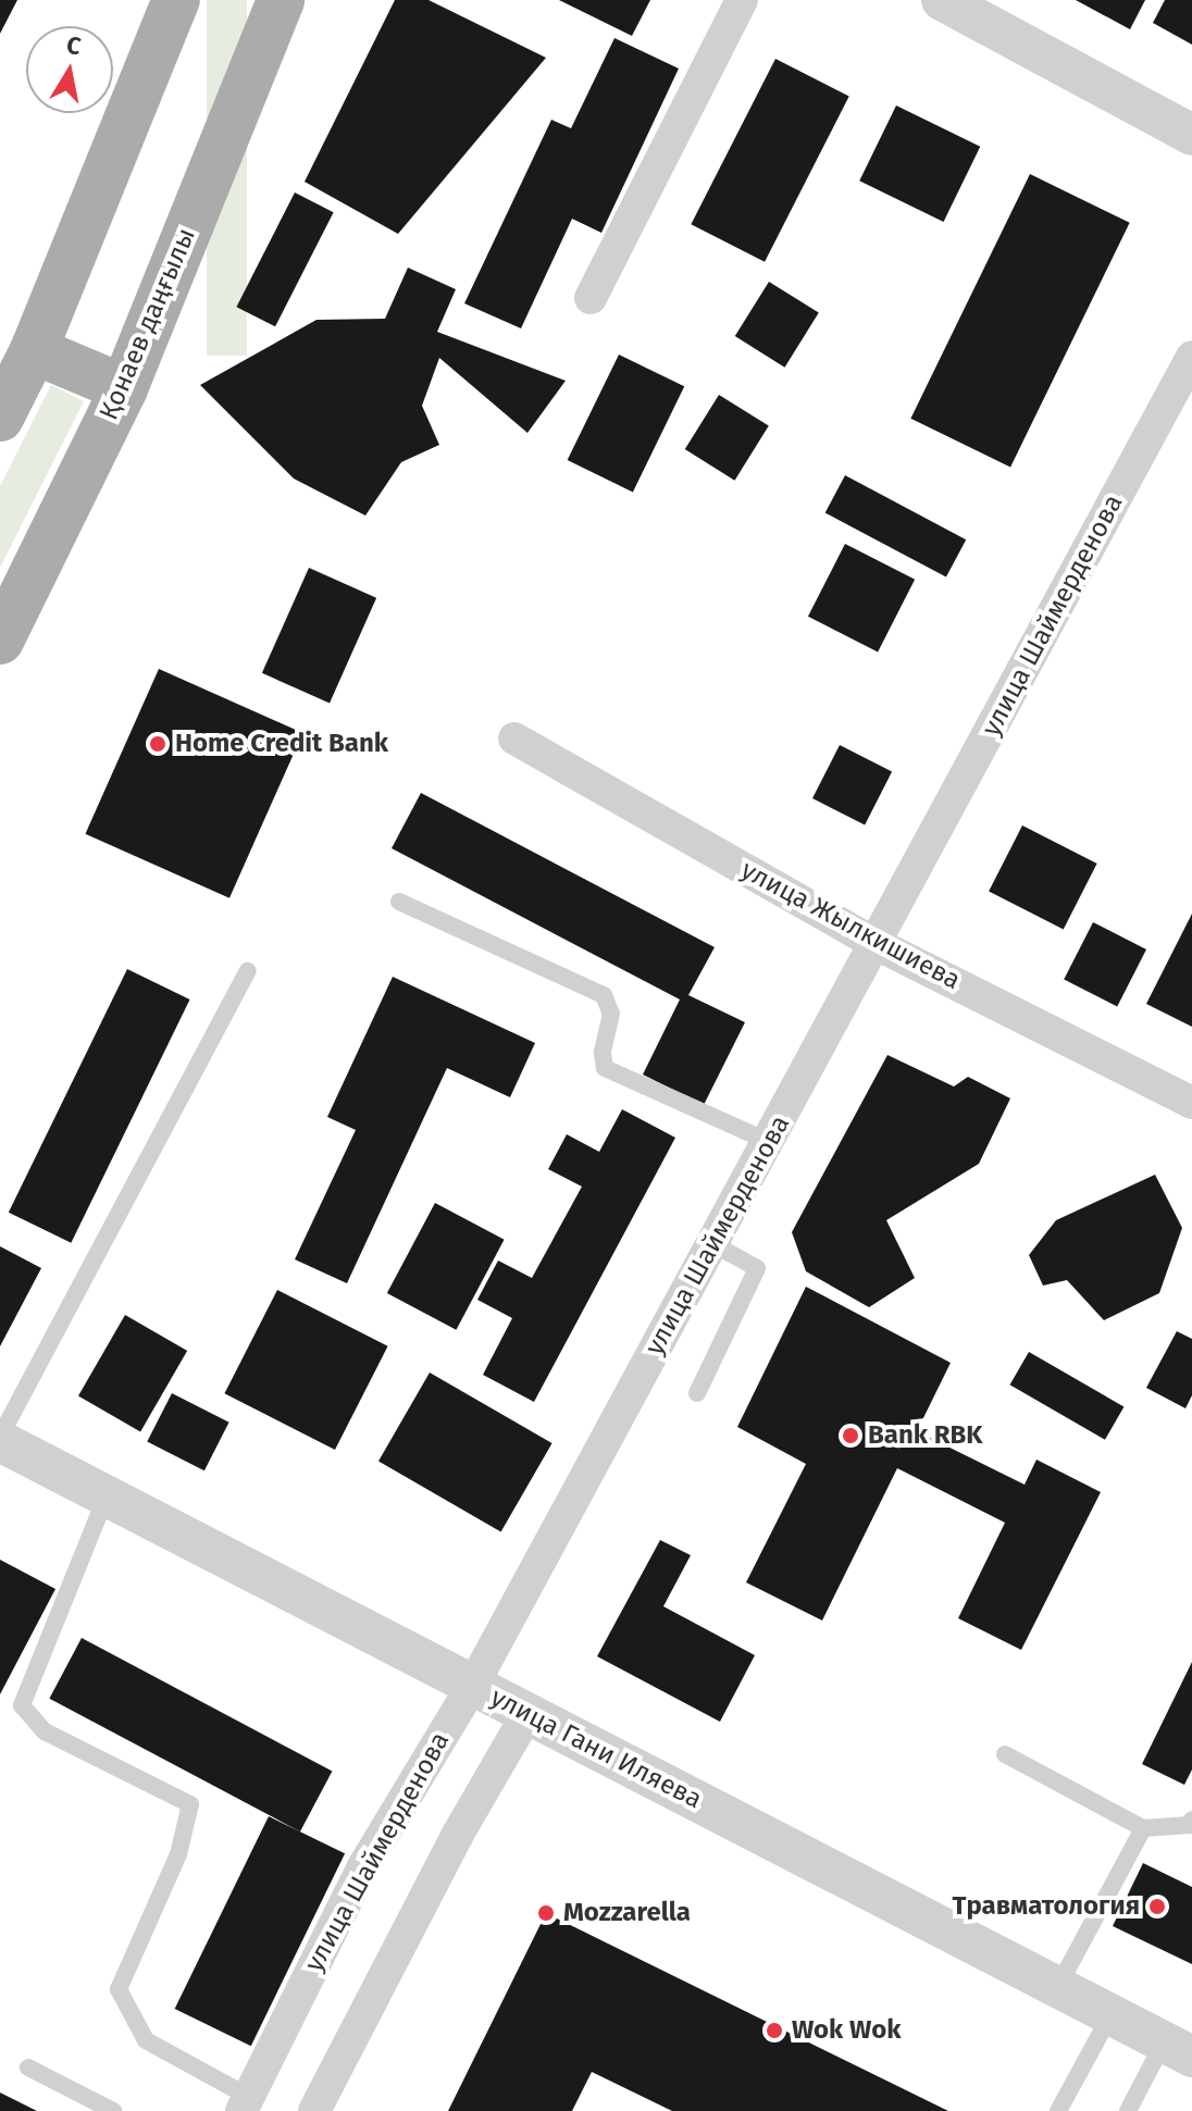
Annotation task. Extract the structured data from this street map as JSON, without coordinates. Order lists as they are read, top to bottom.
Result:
{
  "streets": {
    "main road": ["Қонаев даңғылы"],
    "street": ["улица Шаймерденова", "улица Жылкишиева", "улица Гани Иляева"]
  },
  "crossings": [
    ["улица Шаймерденова", "улица Жылкишиева"],
    ["улица Шаймерденова", "улица Гани Иляева"]
  ],
  "places": [
    "Home Credit Bank",
    "Bank RBK",
    "Травматология",
    "Mozzarella",
    "Wok Wok"
  ],
  "north": "top"
}
